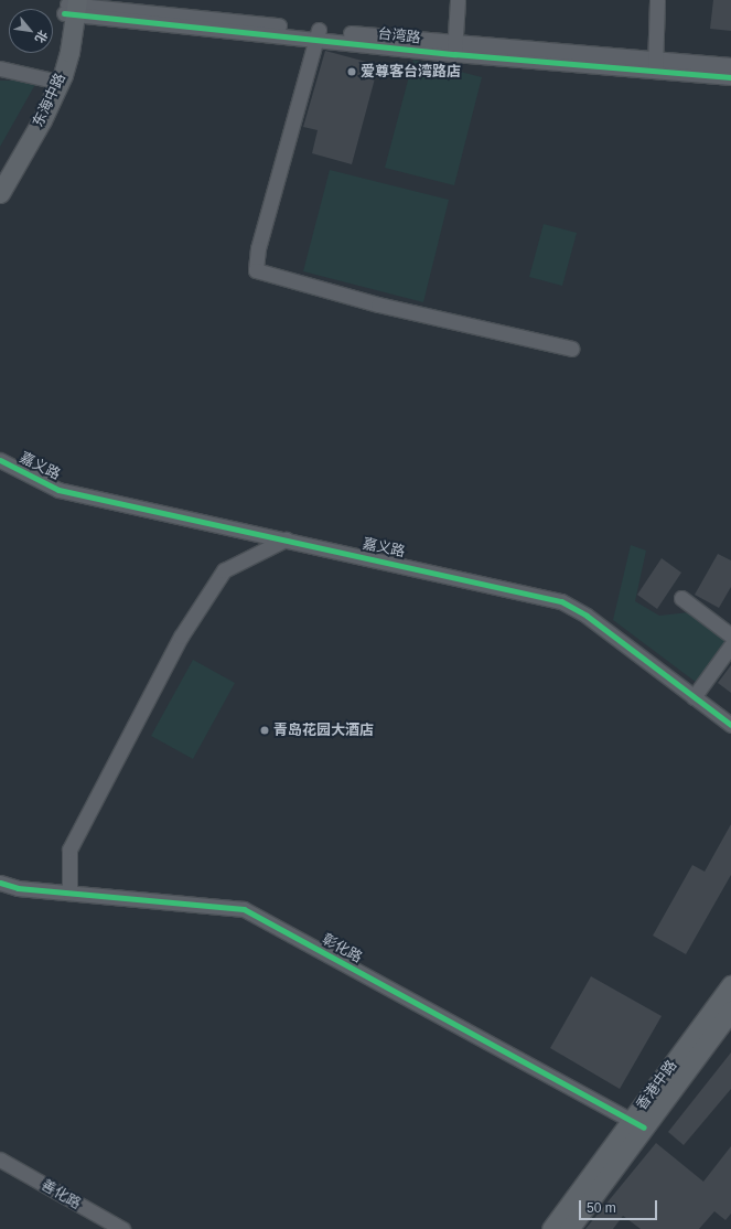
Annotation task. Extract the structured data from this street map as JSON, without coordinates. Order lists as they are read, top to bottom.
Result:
{
  "streets": {
    "main road": ["东海中路", "香港中路"],
    "street": [
      "台湾路",
      "嘉义路",
      "彰化路",
      "善化路"
    ]
  },
  "crossings": [
    ["台湾路", "东海中路"],
    ["彰化路", "香港中路"]
  ],
  "places": ["爱尊客台湾路店", "青岛花园大酒店"],
  "scale_bar": "50 m",
  "north": "bottom right"
}
